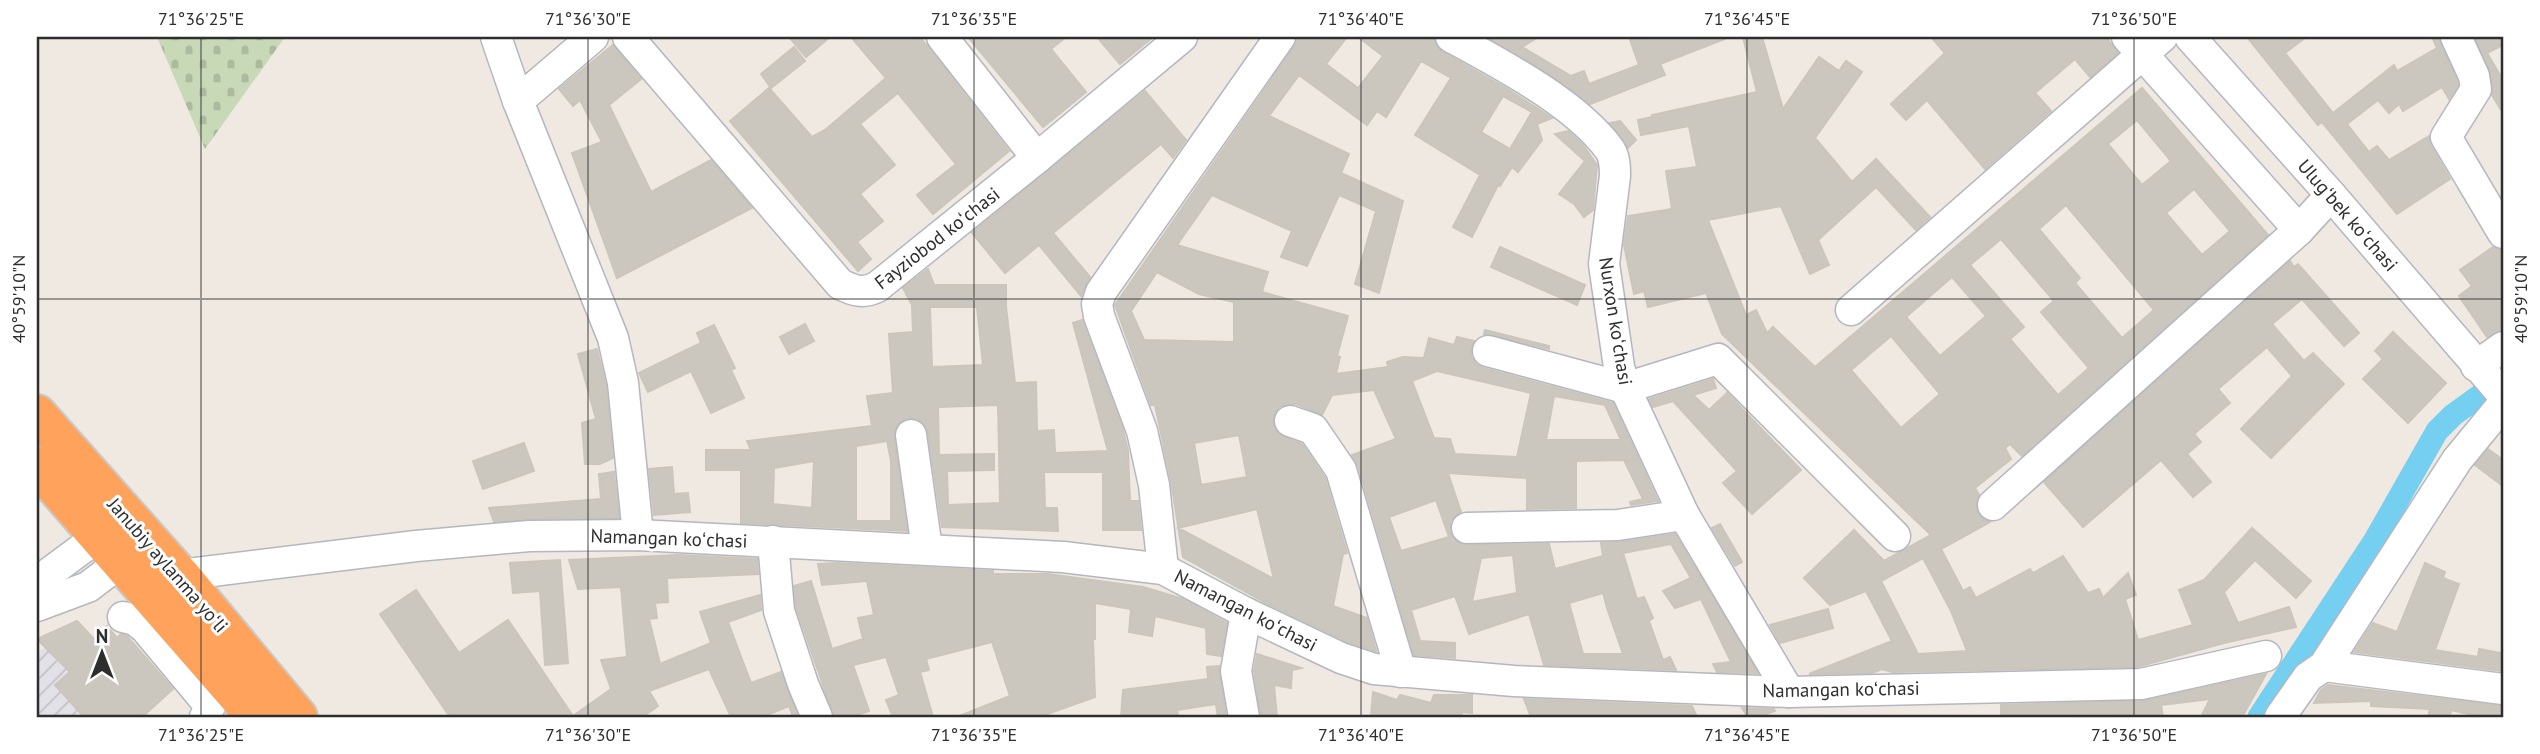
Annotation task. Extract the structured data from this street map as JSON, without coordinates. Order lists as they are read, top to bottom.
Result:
{
  "streets": {
    "highway": ["Janubiy aylanma yoʻli"],
    "street": [
      "Ulugʻbek koʻchasi",
      "Fayziobod koʻchasi",
      "Nurxon koʻchasi",
      "Namangan koʻchasi"
    ]
  },
  "crossings": [
    ["Nurxon koʻchasi", "Namangan koʻchasi"],
    ["Namangan koʻchasi", "Janubiy aylanma yoʻli"]
  ],
  "north": "top",
  "coordinates": [
    "71°36'25\"E",
    "71°36'30\"E",
    "71°36'35\"E",
    "71°36'40\"E",
    "71°36'45\"E",
    "71°36'50\"E",
    "40°59'10\"N"
  ]
}
